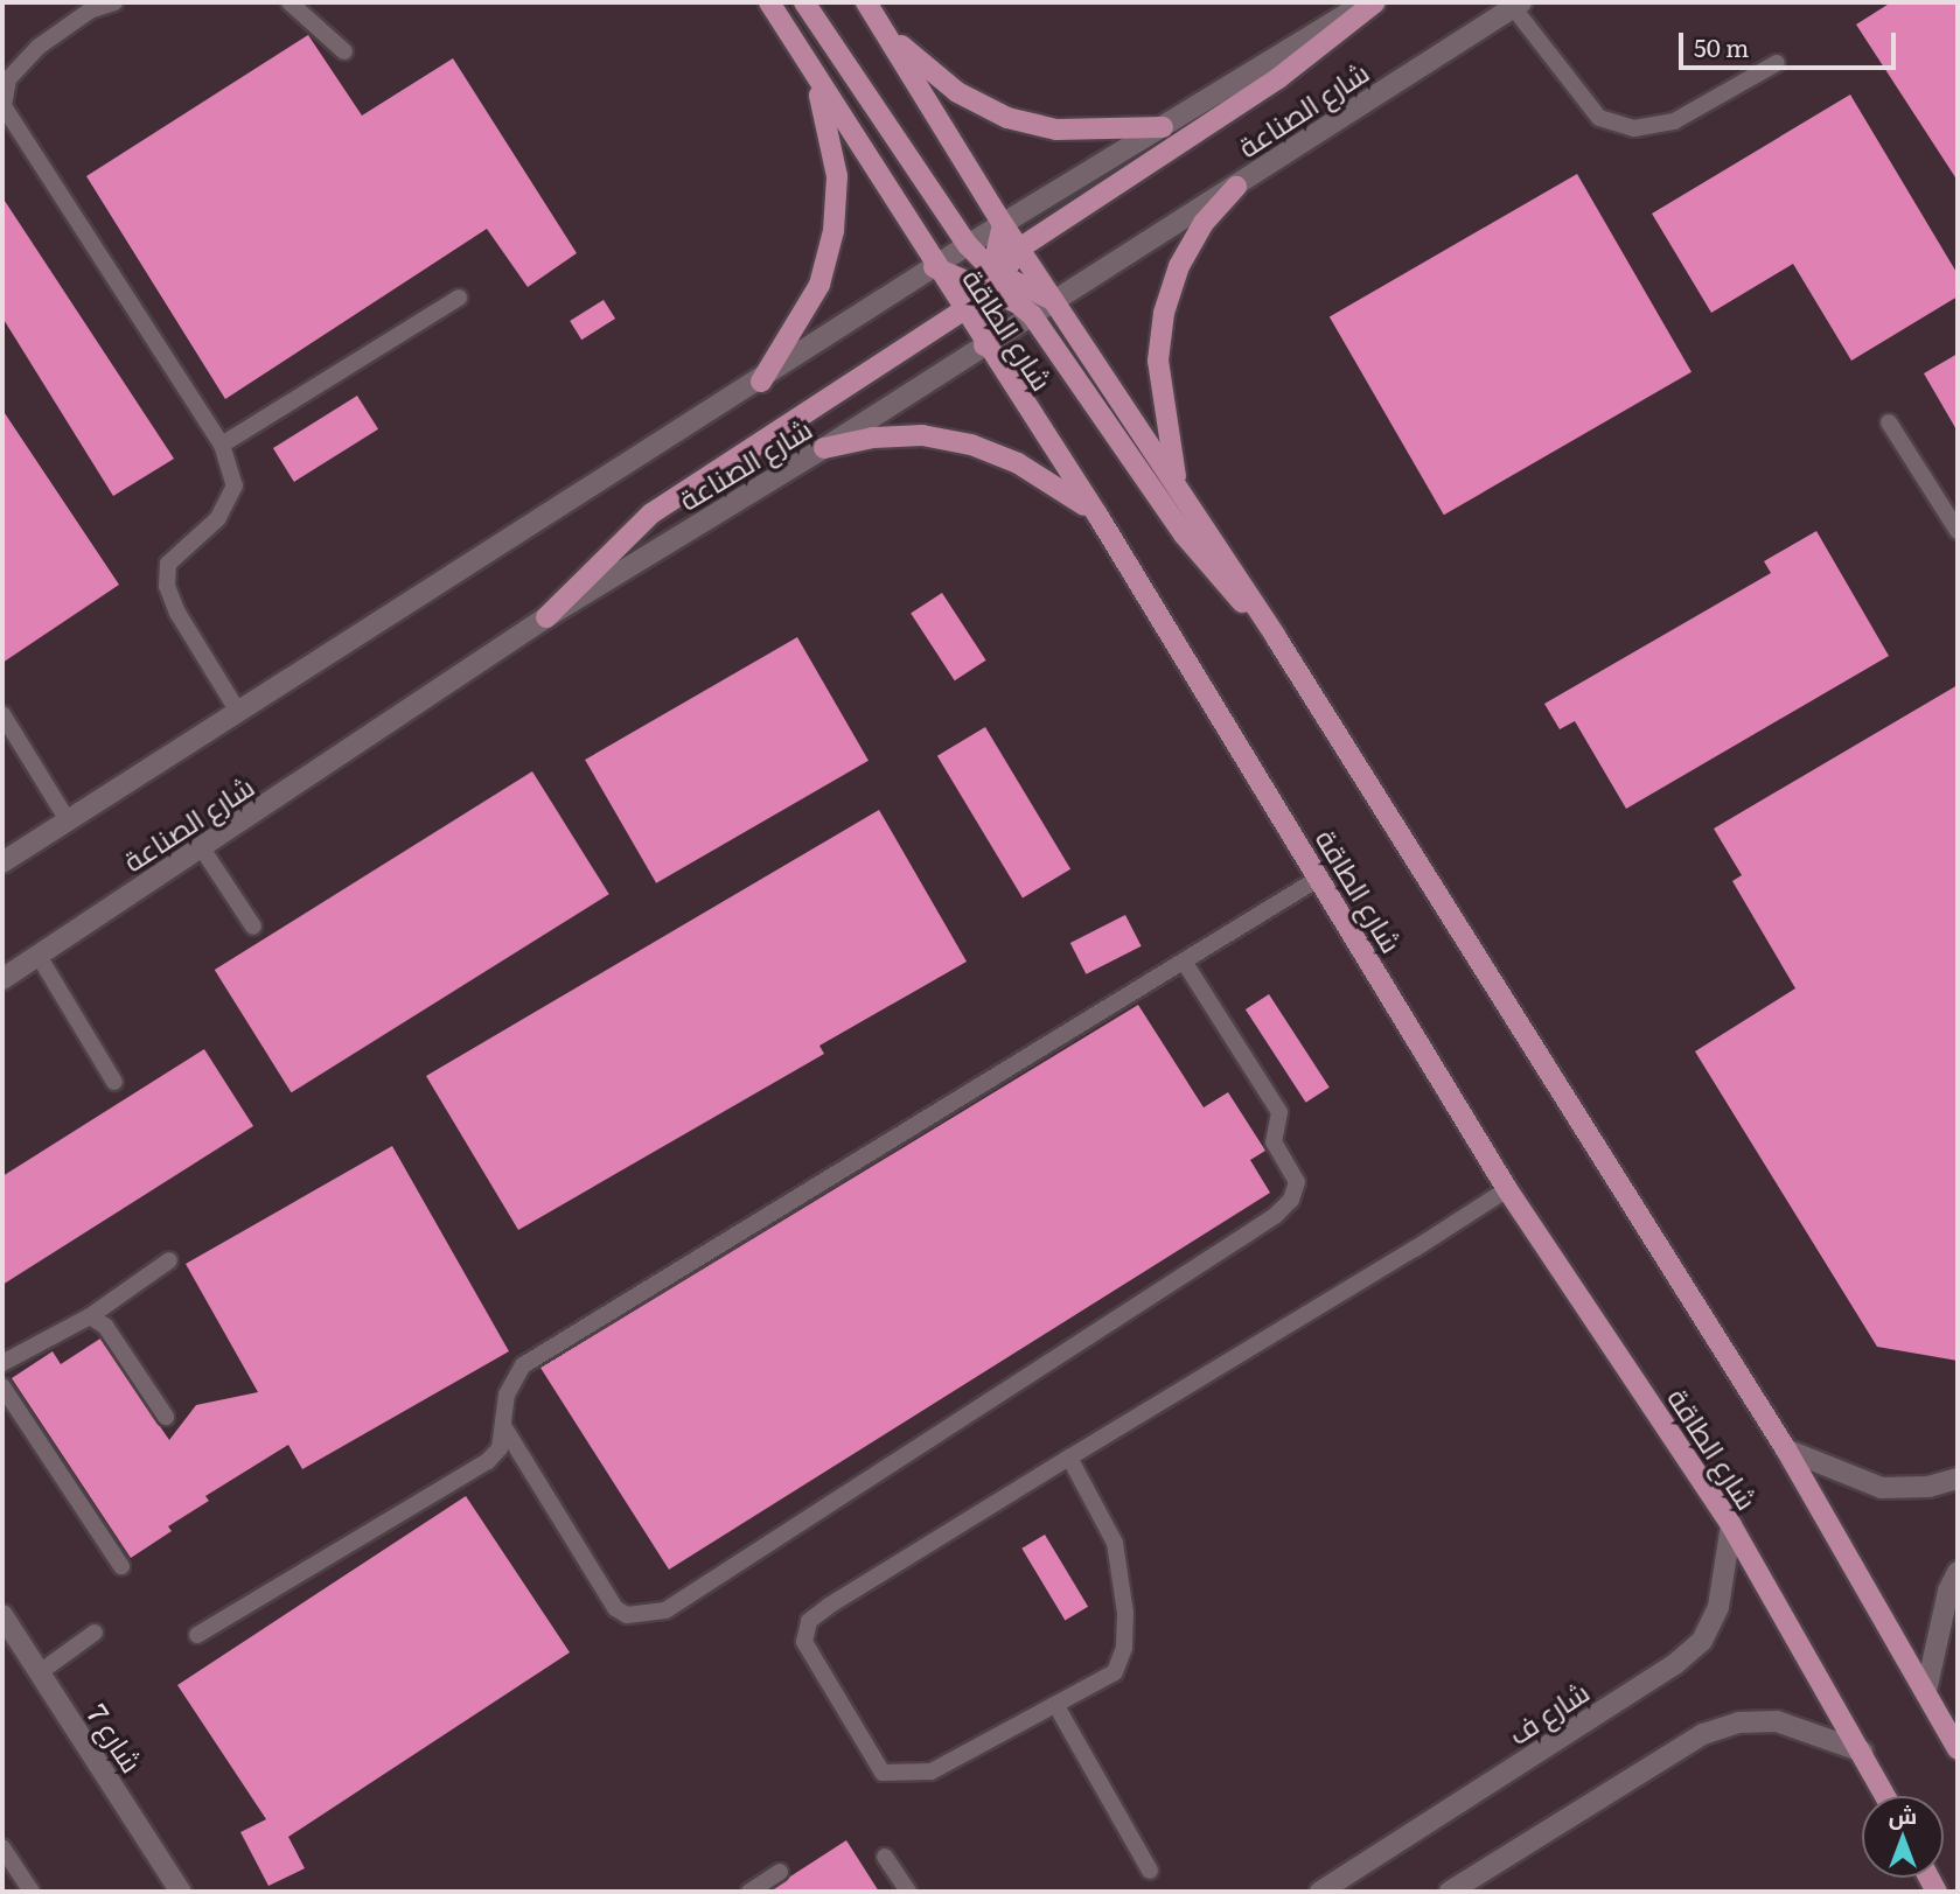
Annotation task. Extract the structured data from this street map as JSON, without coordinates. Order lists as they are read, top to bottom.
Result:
{
  "streets": {
    "main road": ["شارع الطاقة"],
    "street": ["شارع الصناعة", "شارع ف", "شارع 7"]
  },
  "crossings": [
    ["شارع الصناعة", "شارع الطاقة"],
    ["شارع الطاقة", "شارع ف"]
  ],
  "scale_bar": "50 m",
  "north": "top"
}
